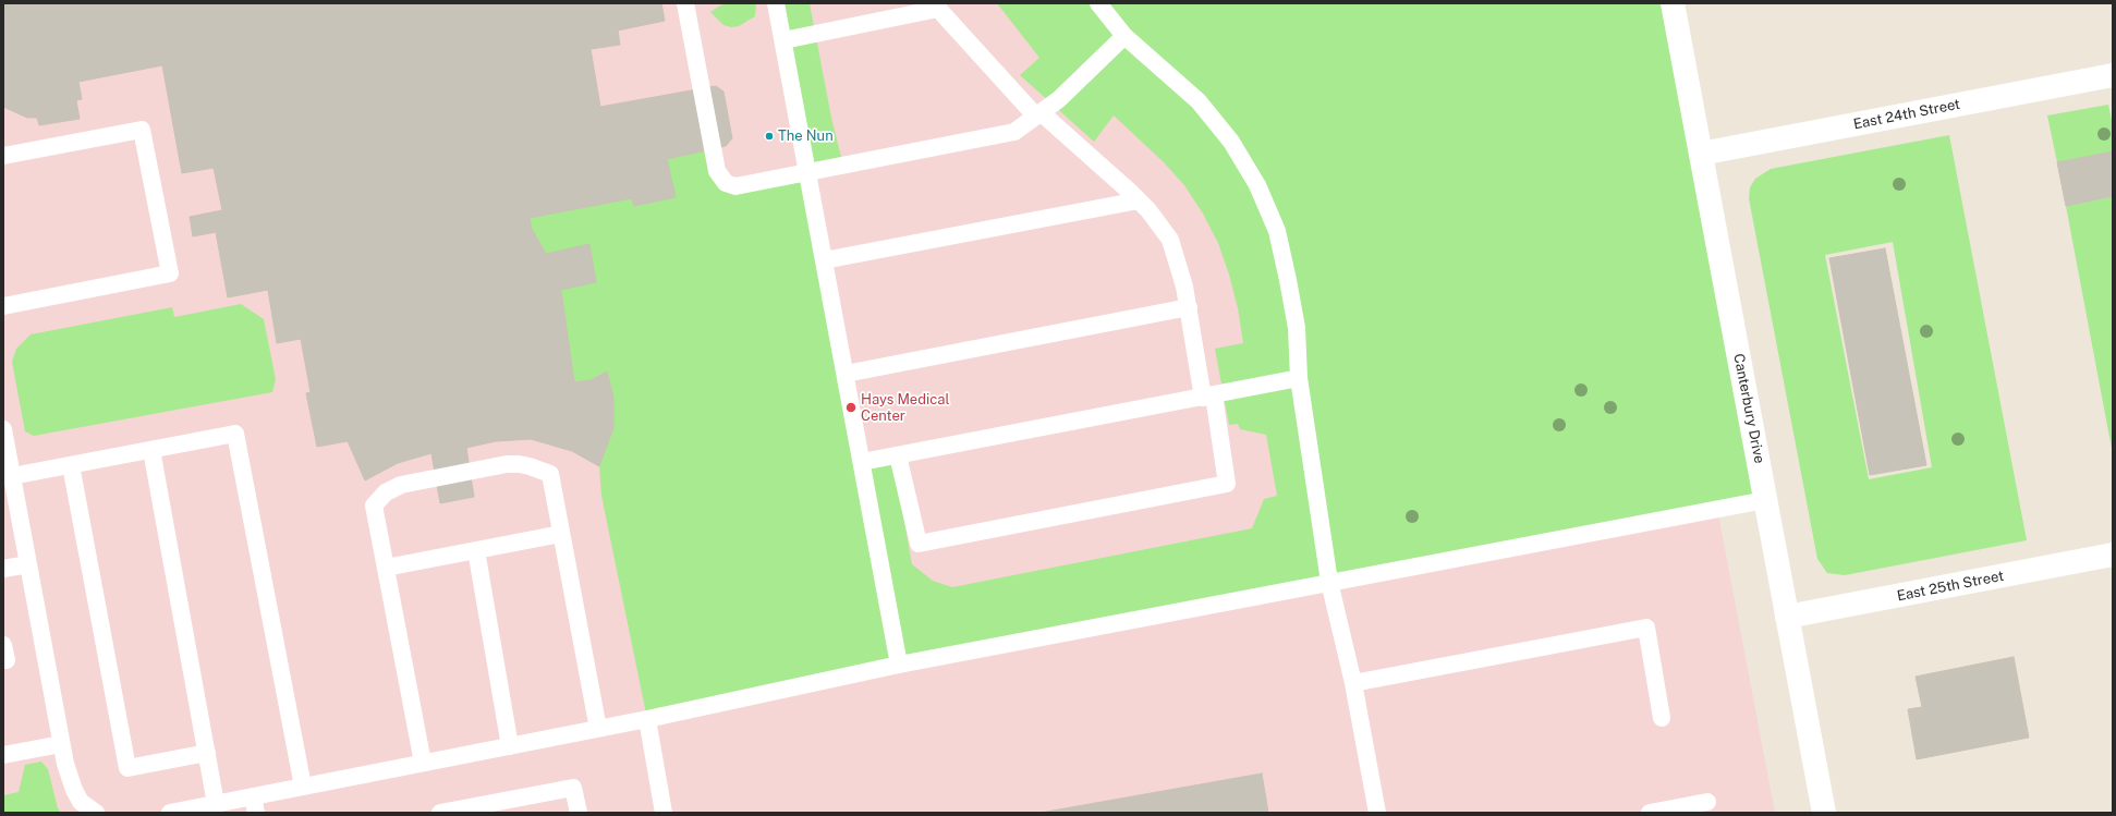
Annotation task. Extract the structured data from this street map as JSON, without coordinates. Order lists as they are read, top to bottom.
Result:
{
  "streets": {
    "main road": ["East 24th Street", "Canterbury Drive", "East 25th Street"]
  },
  "crossings": [
    ["East 24th Street", "Canterbury Drive"],
    ["Canterbury Drive", "East 25th Street"]
  ],
  "places": ["The Nun", "Hays Medical Center"]
}
